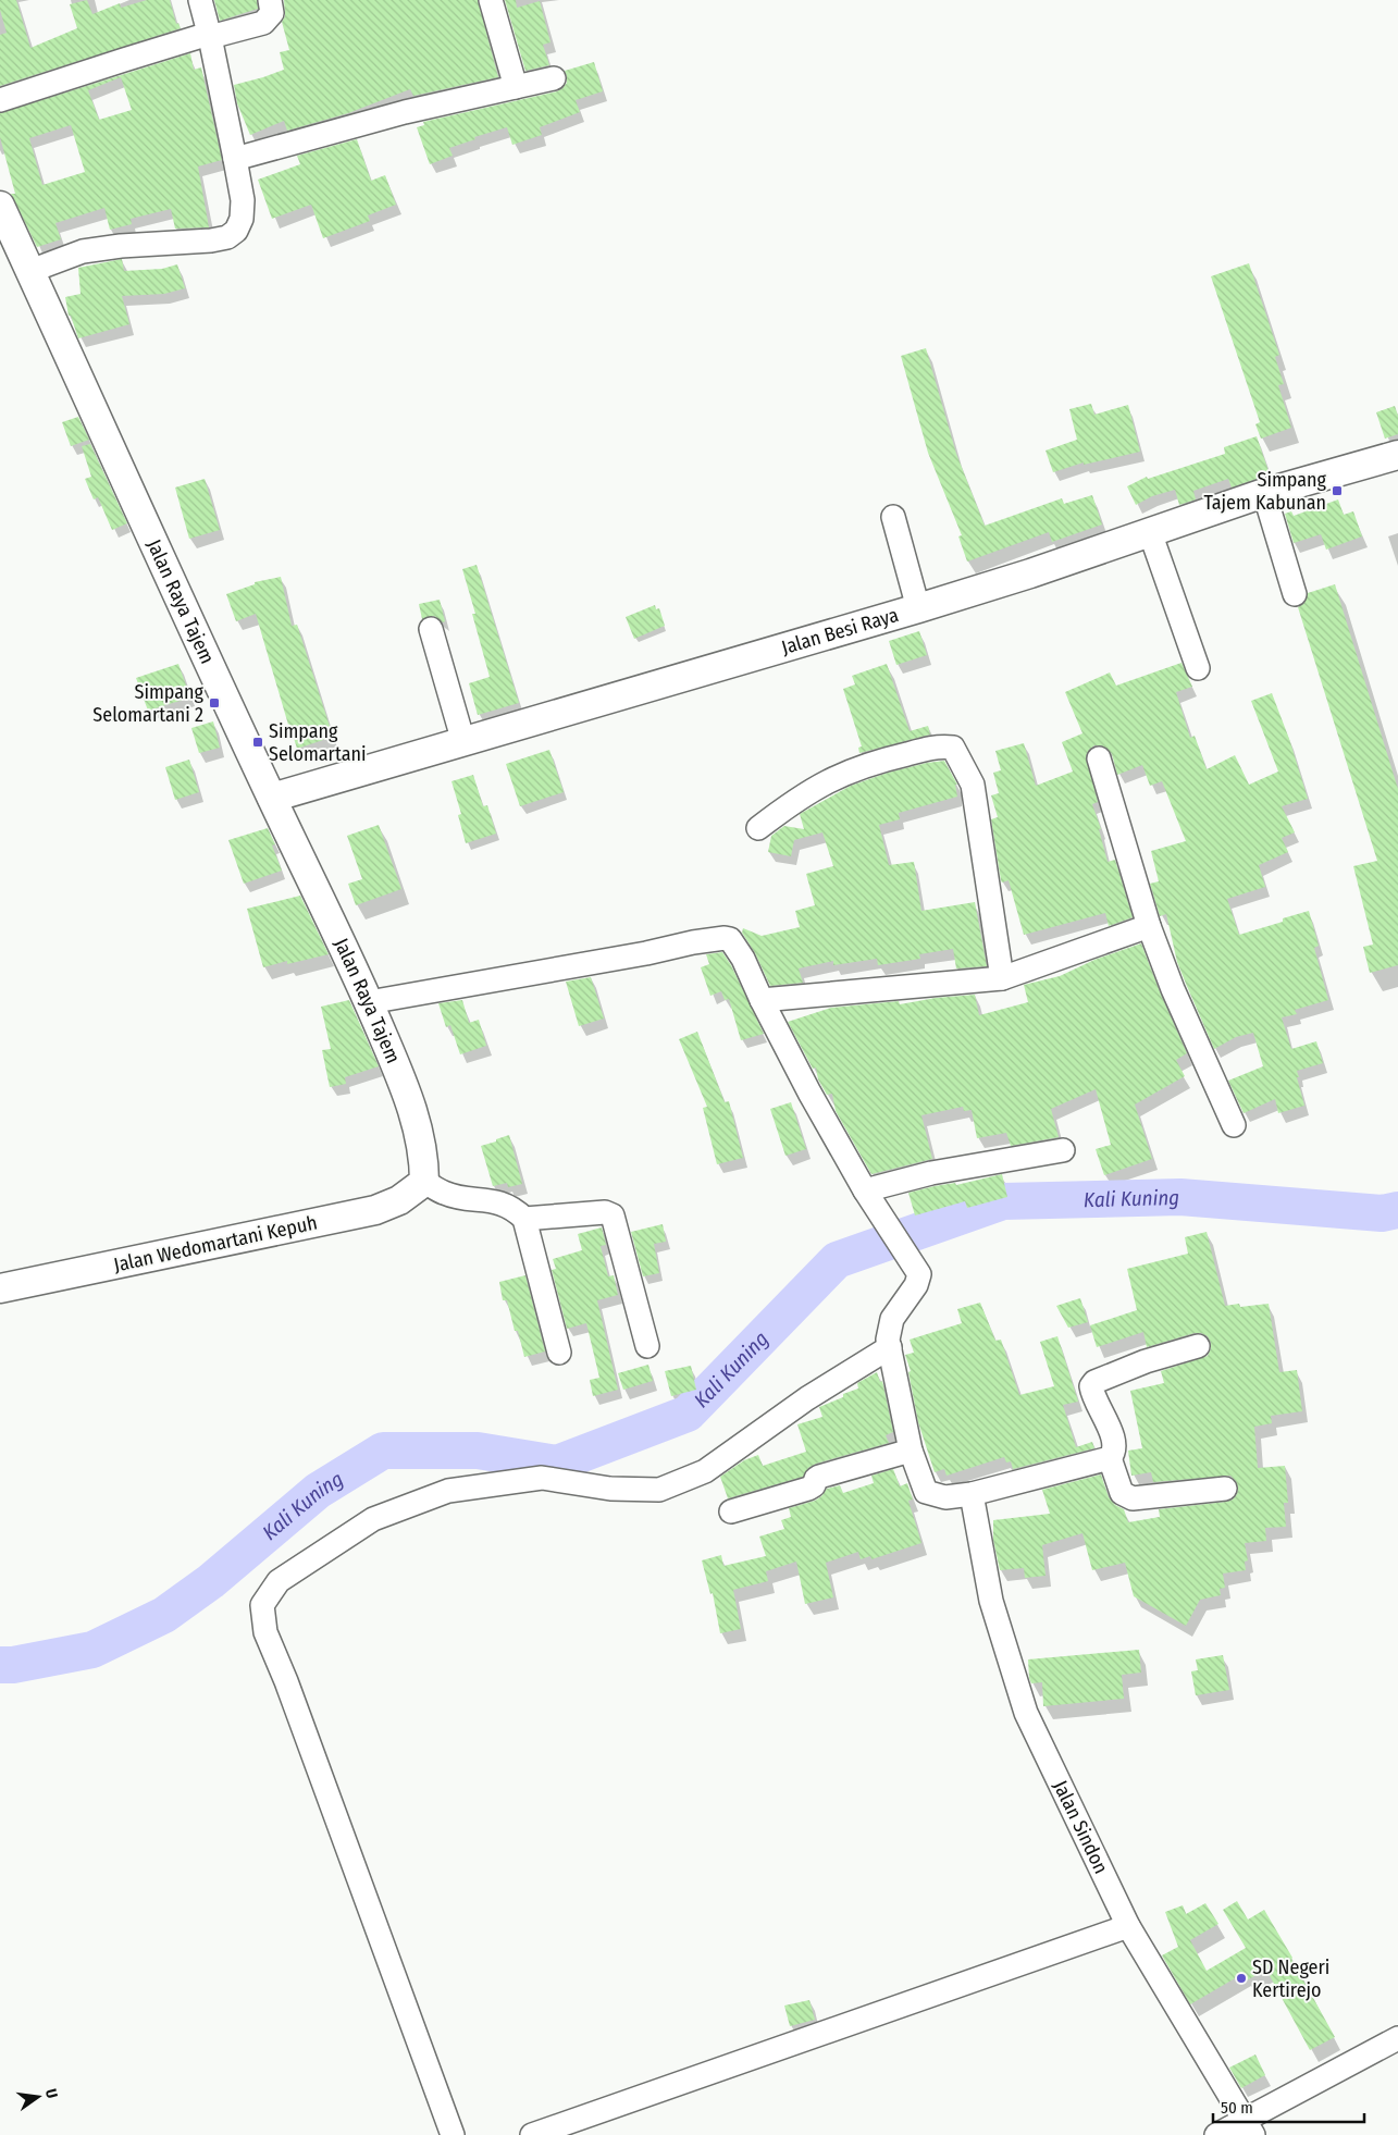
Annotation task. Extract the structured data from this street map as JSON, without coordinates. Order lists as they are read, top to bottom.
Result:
{
  "streets": {
    "main road": ["Jalan Raya Tajem", "Jalan Besi Raya", "Jalan Wedomartani Kepuh"],
    "street": ["Jalan Sindon"]
  },
  "crossings": [
    ["Jalan Raya Tajem", "Jalan Besi Raya"],
    ["Jalan Raya Tajem", "Jalan Wedomartani Kepuh"]
  ],
  "water": ["Kali Kuning"],
  "places": {
    "transit": ["Simpang Tajem Kabunan", "Simpang Selomartani 2", "Simpang Selomartani"],
    "other": ["SD Negeri Kertirejo"]
  },
  "scale_bar": "50 m",
  "north": "right"
}
